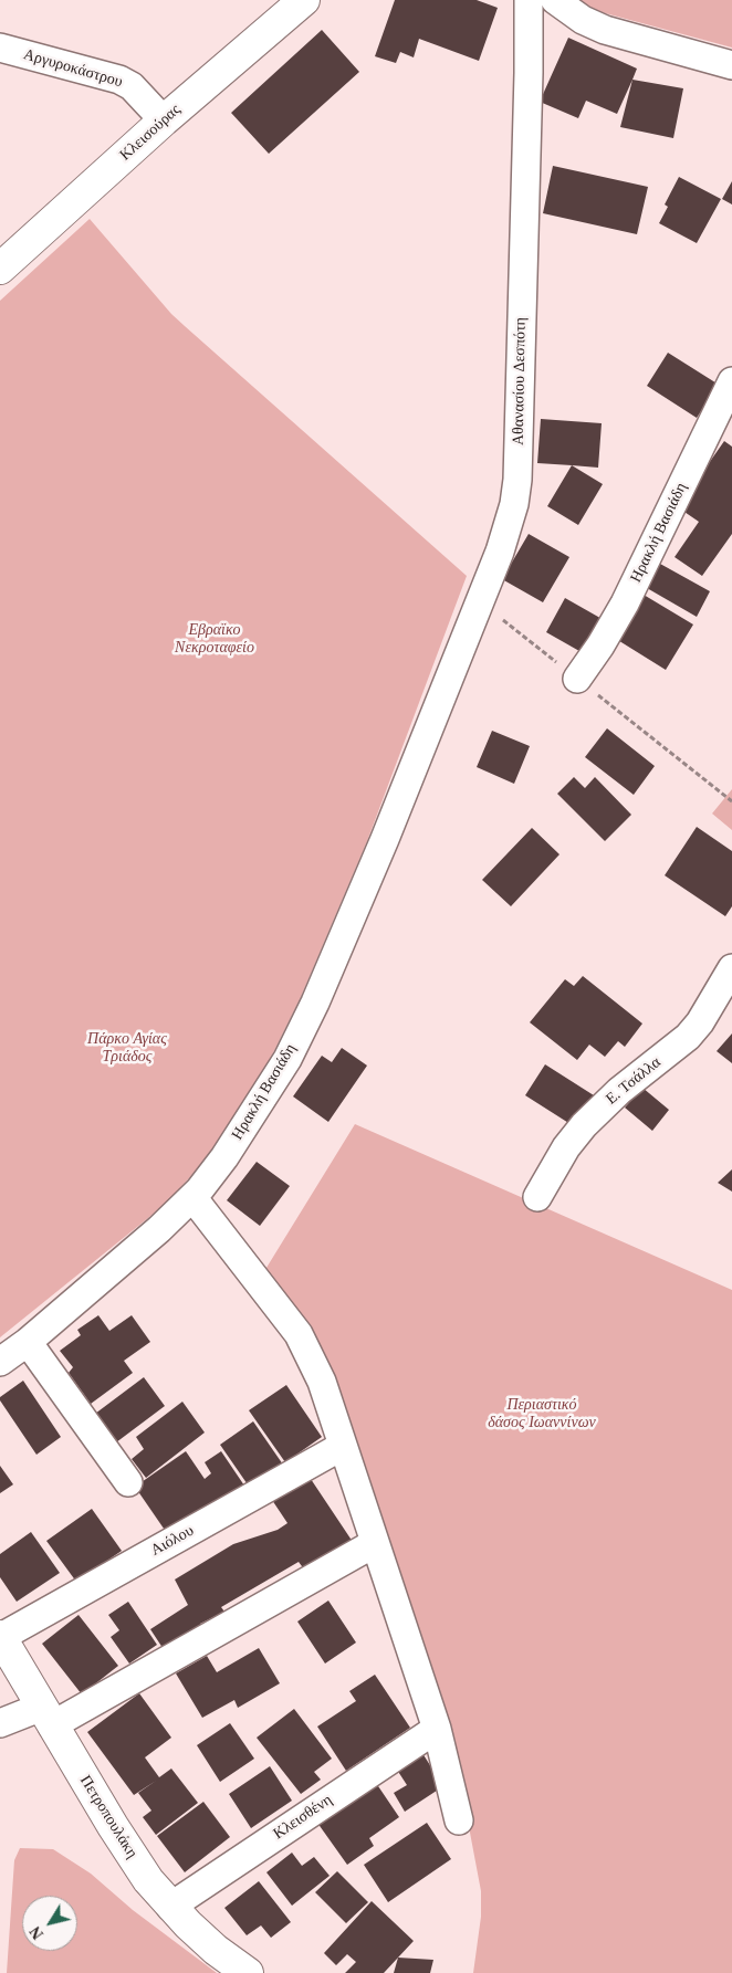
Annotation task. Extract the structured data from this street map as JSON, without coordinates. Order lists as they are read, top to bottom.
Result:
{
  "streets": {
    "street": [
      "Αργυροκάστρου",
      "Κλεισούρας",
      "Αθανασίου Δεσπότη",
      "Ηρακλή Βασιάδη",
      "Ε. Τσάλλα",
      "Αιόλου",
      "Πετροπουλάκη",
      "Κλεισθένη"
    ]
  },
  "crossings": [
    ["Αργυροκάστρου", "Κλεισούρας"],
    ["Αθανασίου Δεσπότη", "Ηρακλή Βασιάδη"],
    ["Αιόλου", "Πετροπουλάκη"],
    ["Πετροπουλάκη", "Κλεισθένη"]
  ],
  "parks": ["Εβραϊκο Νεκροταφείο", "Πάρκο Αγίας Τριάδος", "Περιαστικό δάσος Ιωαννίνων"],
  "north": "bottom left"
}
